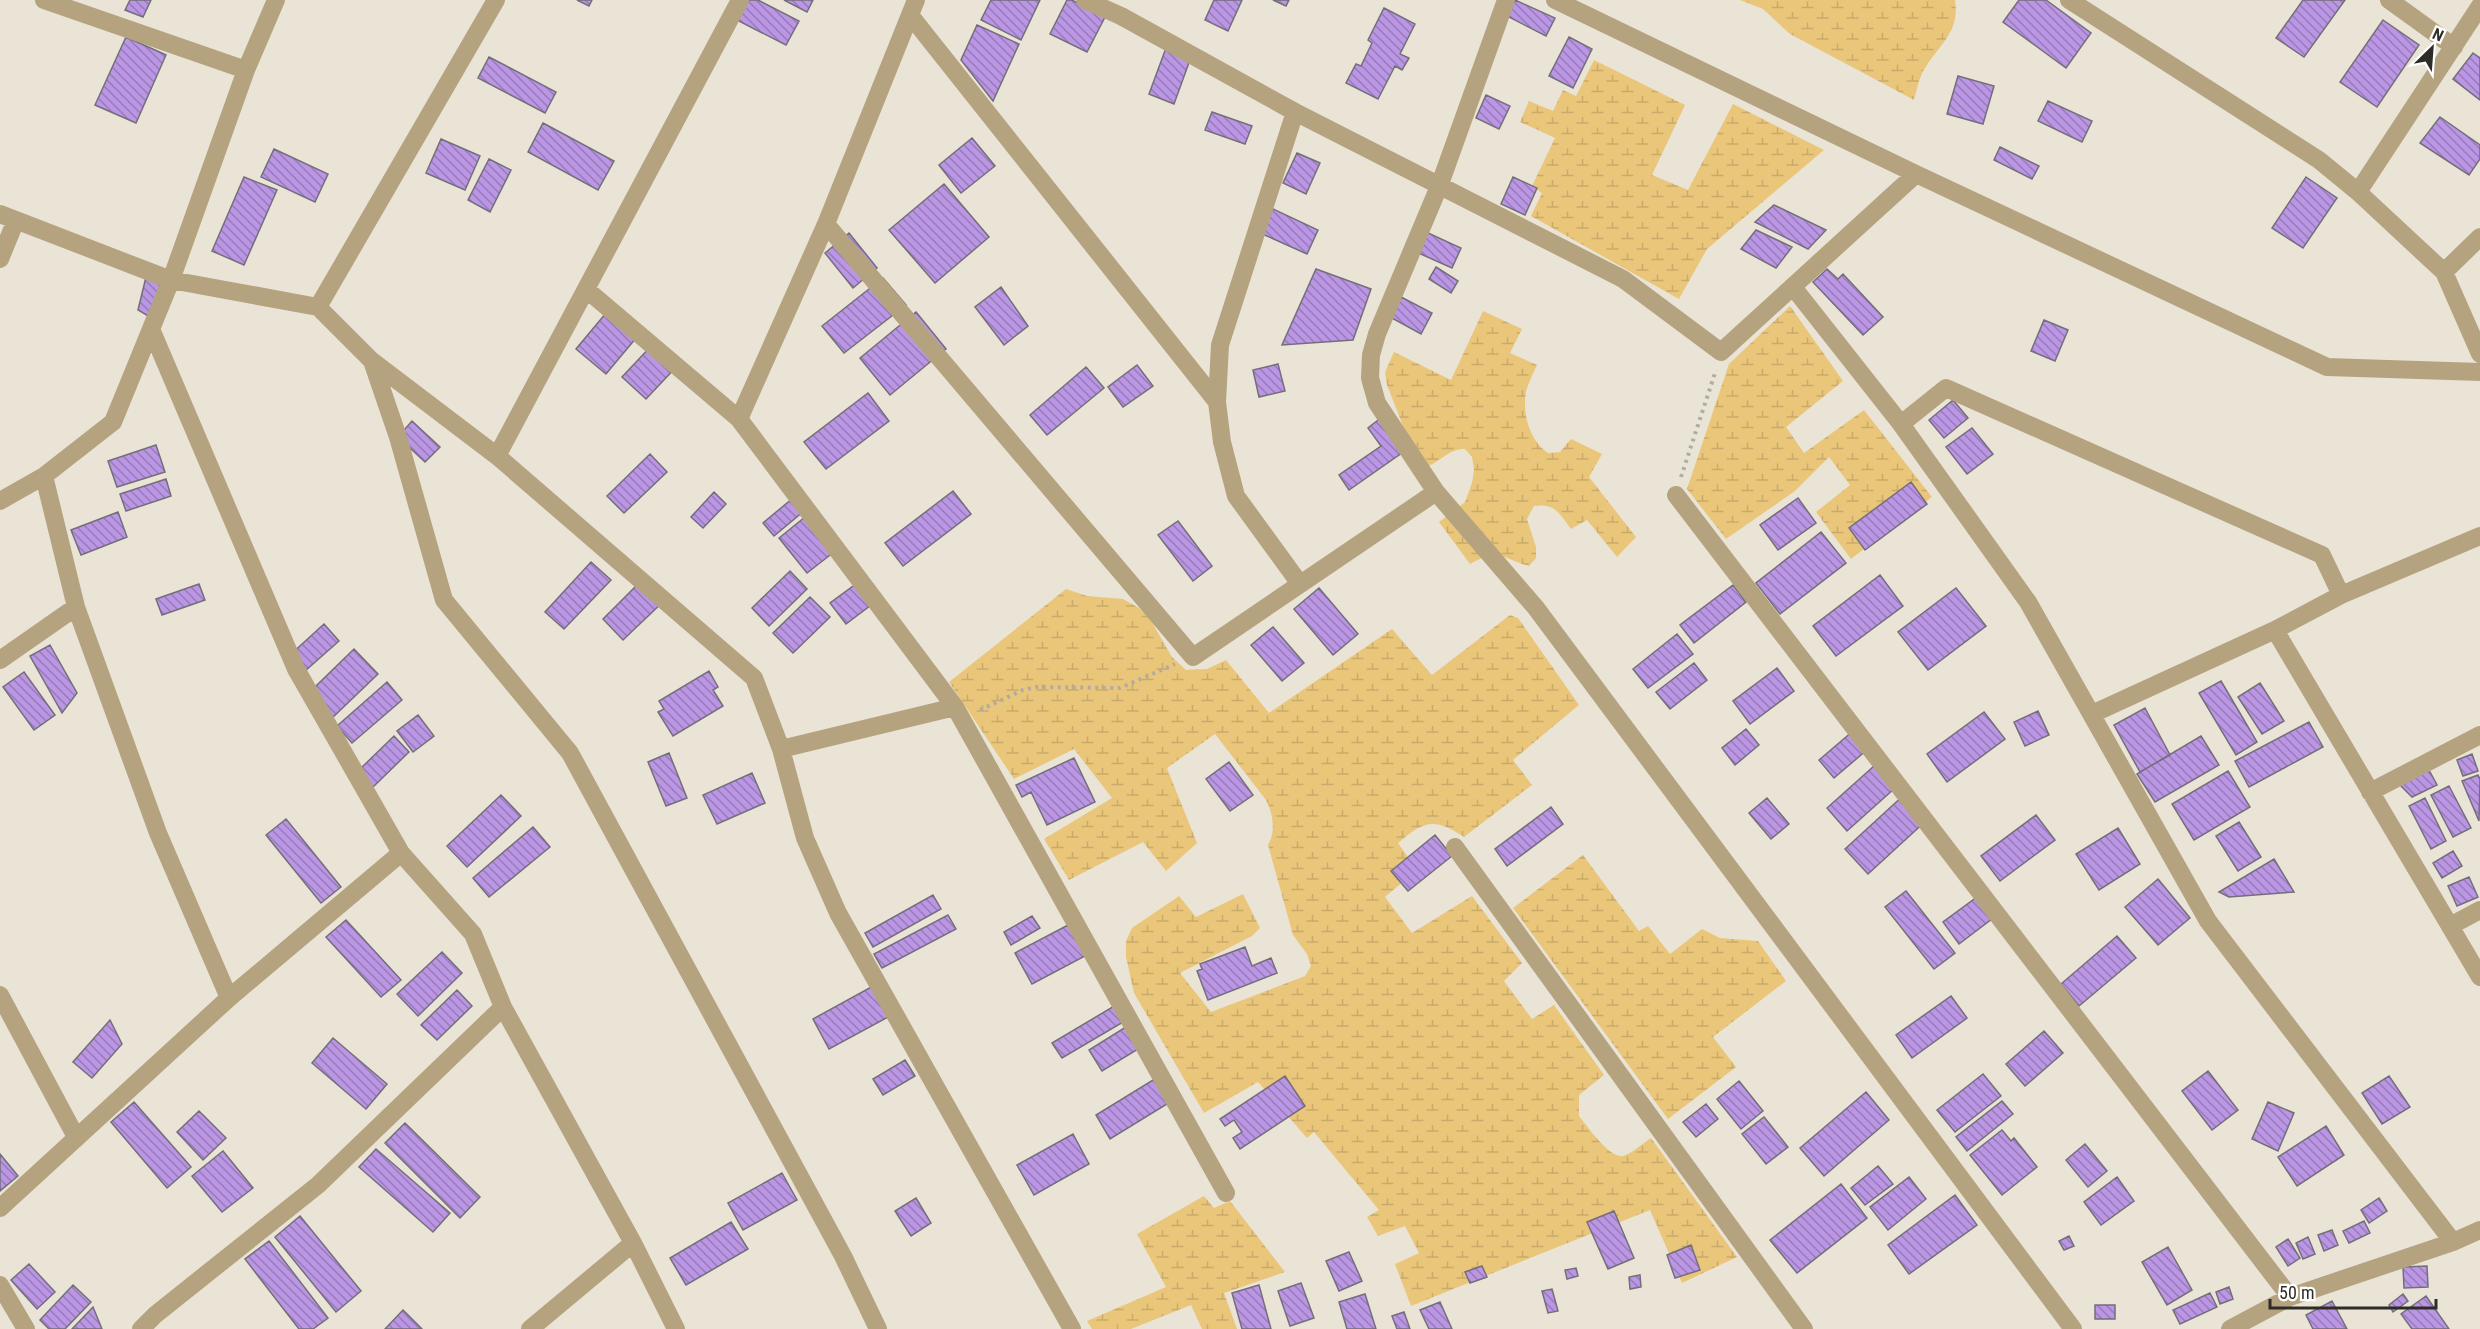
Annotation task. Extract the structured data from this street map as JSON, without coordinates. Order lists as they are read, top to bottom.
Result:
{
  "scale_bar": "50 m",
  "north": "top right"
}
